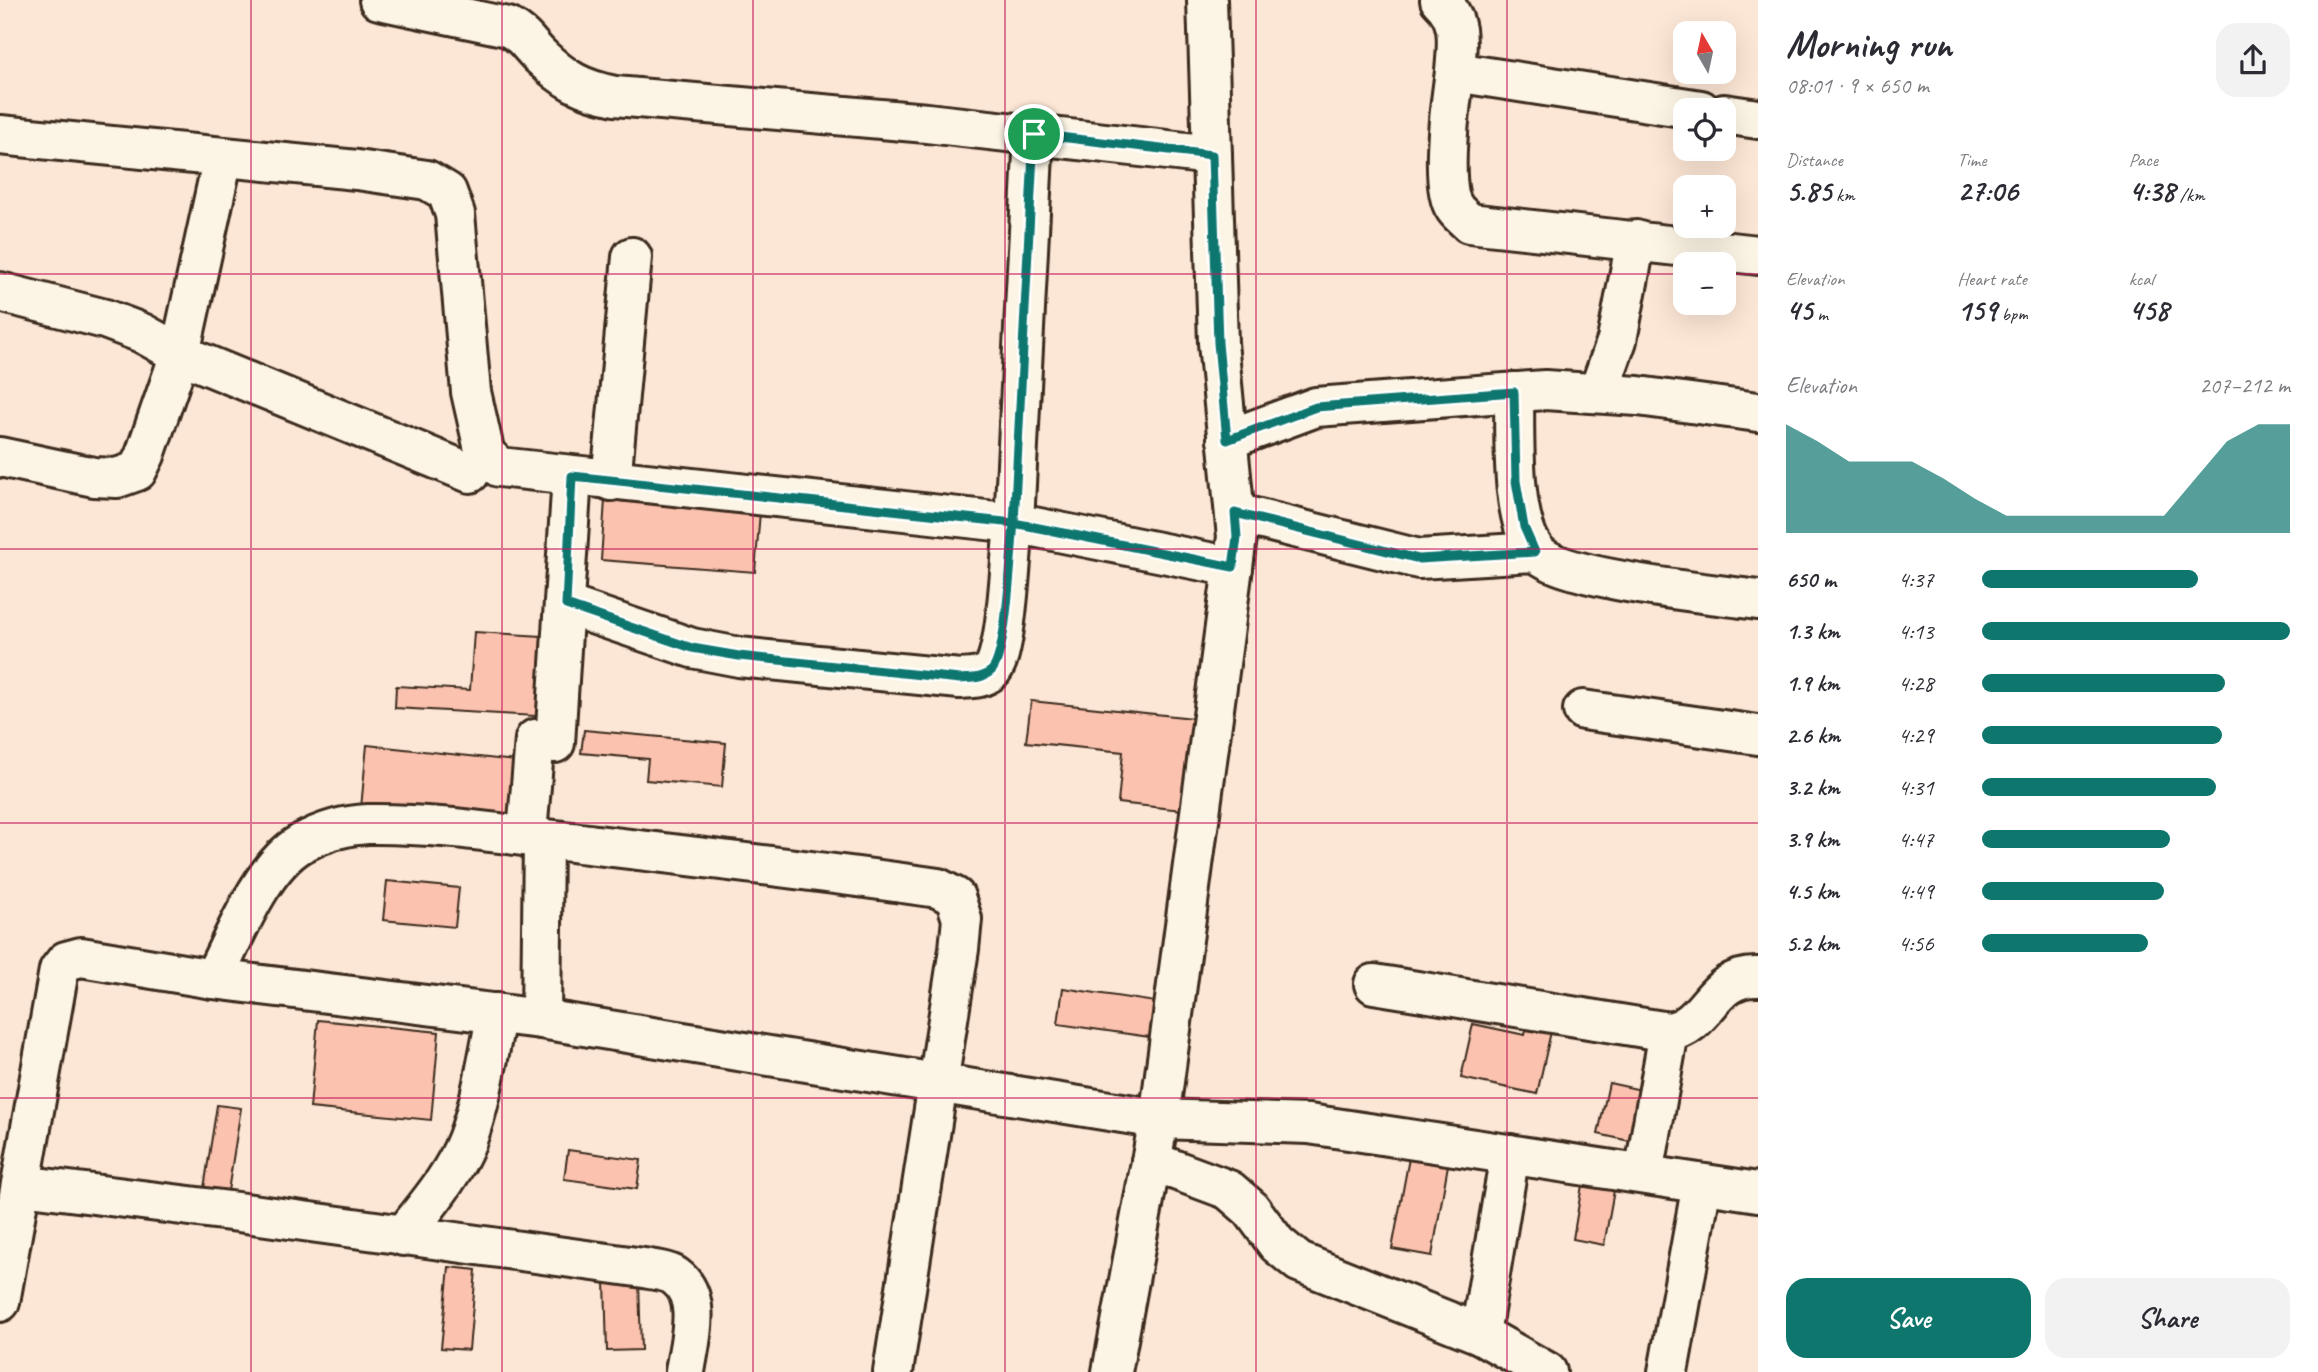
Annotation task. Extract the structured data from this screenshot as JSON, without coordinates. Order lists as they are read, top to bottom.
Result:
{
  "north": "top",
  "page": {
    "heading": ["Morning run", "08:01 · 9 × 650 m"],
    "map_buttons": ["+", "−"],
    "stats": [
      ["Distance", "5.85 km"],
      ["Time", "27:06"],
      ["Pace", "4:38 /km"],
      ["Elevation", "45 m"],
      ["Heart rate", "159 bpm"],
      ["kcal", "458"]
    ],
    "chart": ["Elevation", "207–212 m"],
    "list": [
      {
        "name": "650 m",
        "note": "4:37"
      },
      {
        "name": "1.3 km",
        "note": "4:13"
      },
      {
        "name": "1.9 km",
        "note": "4:28"
      },
      {
        "name": "2.6 km",
        "note": "4:29"
      },
      {
        "name": "3.2 km",
        "note": "4:31"
      },
      {
        "name": "3.9 km",
        "note": "4:47"
      },
      {
        "name": "4.5 km",
        "note": "4:49"
      },
      {
        "name": "5.2 km",
        "note": "4:56"
      }
    ],
    "buttons": ["Save", "Share"]
  }
}
